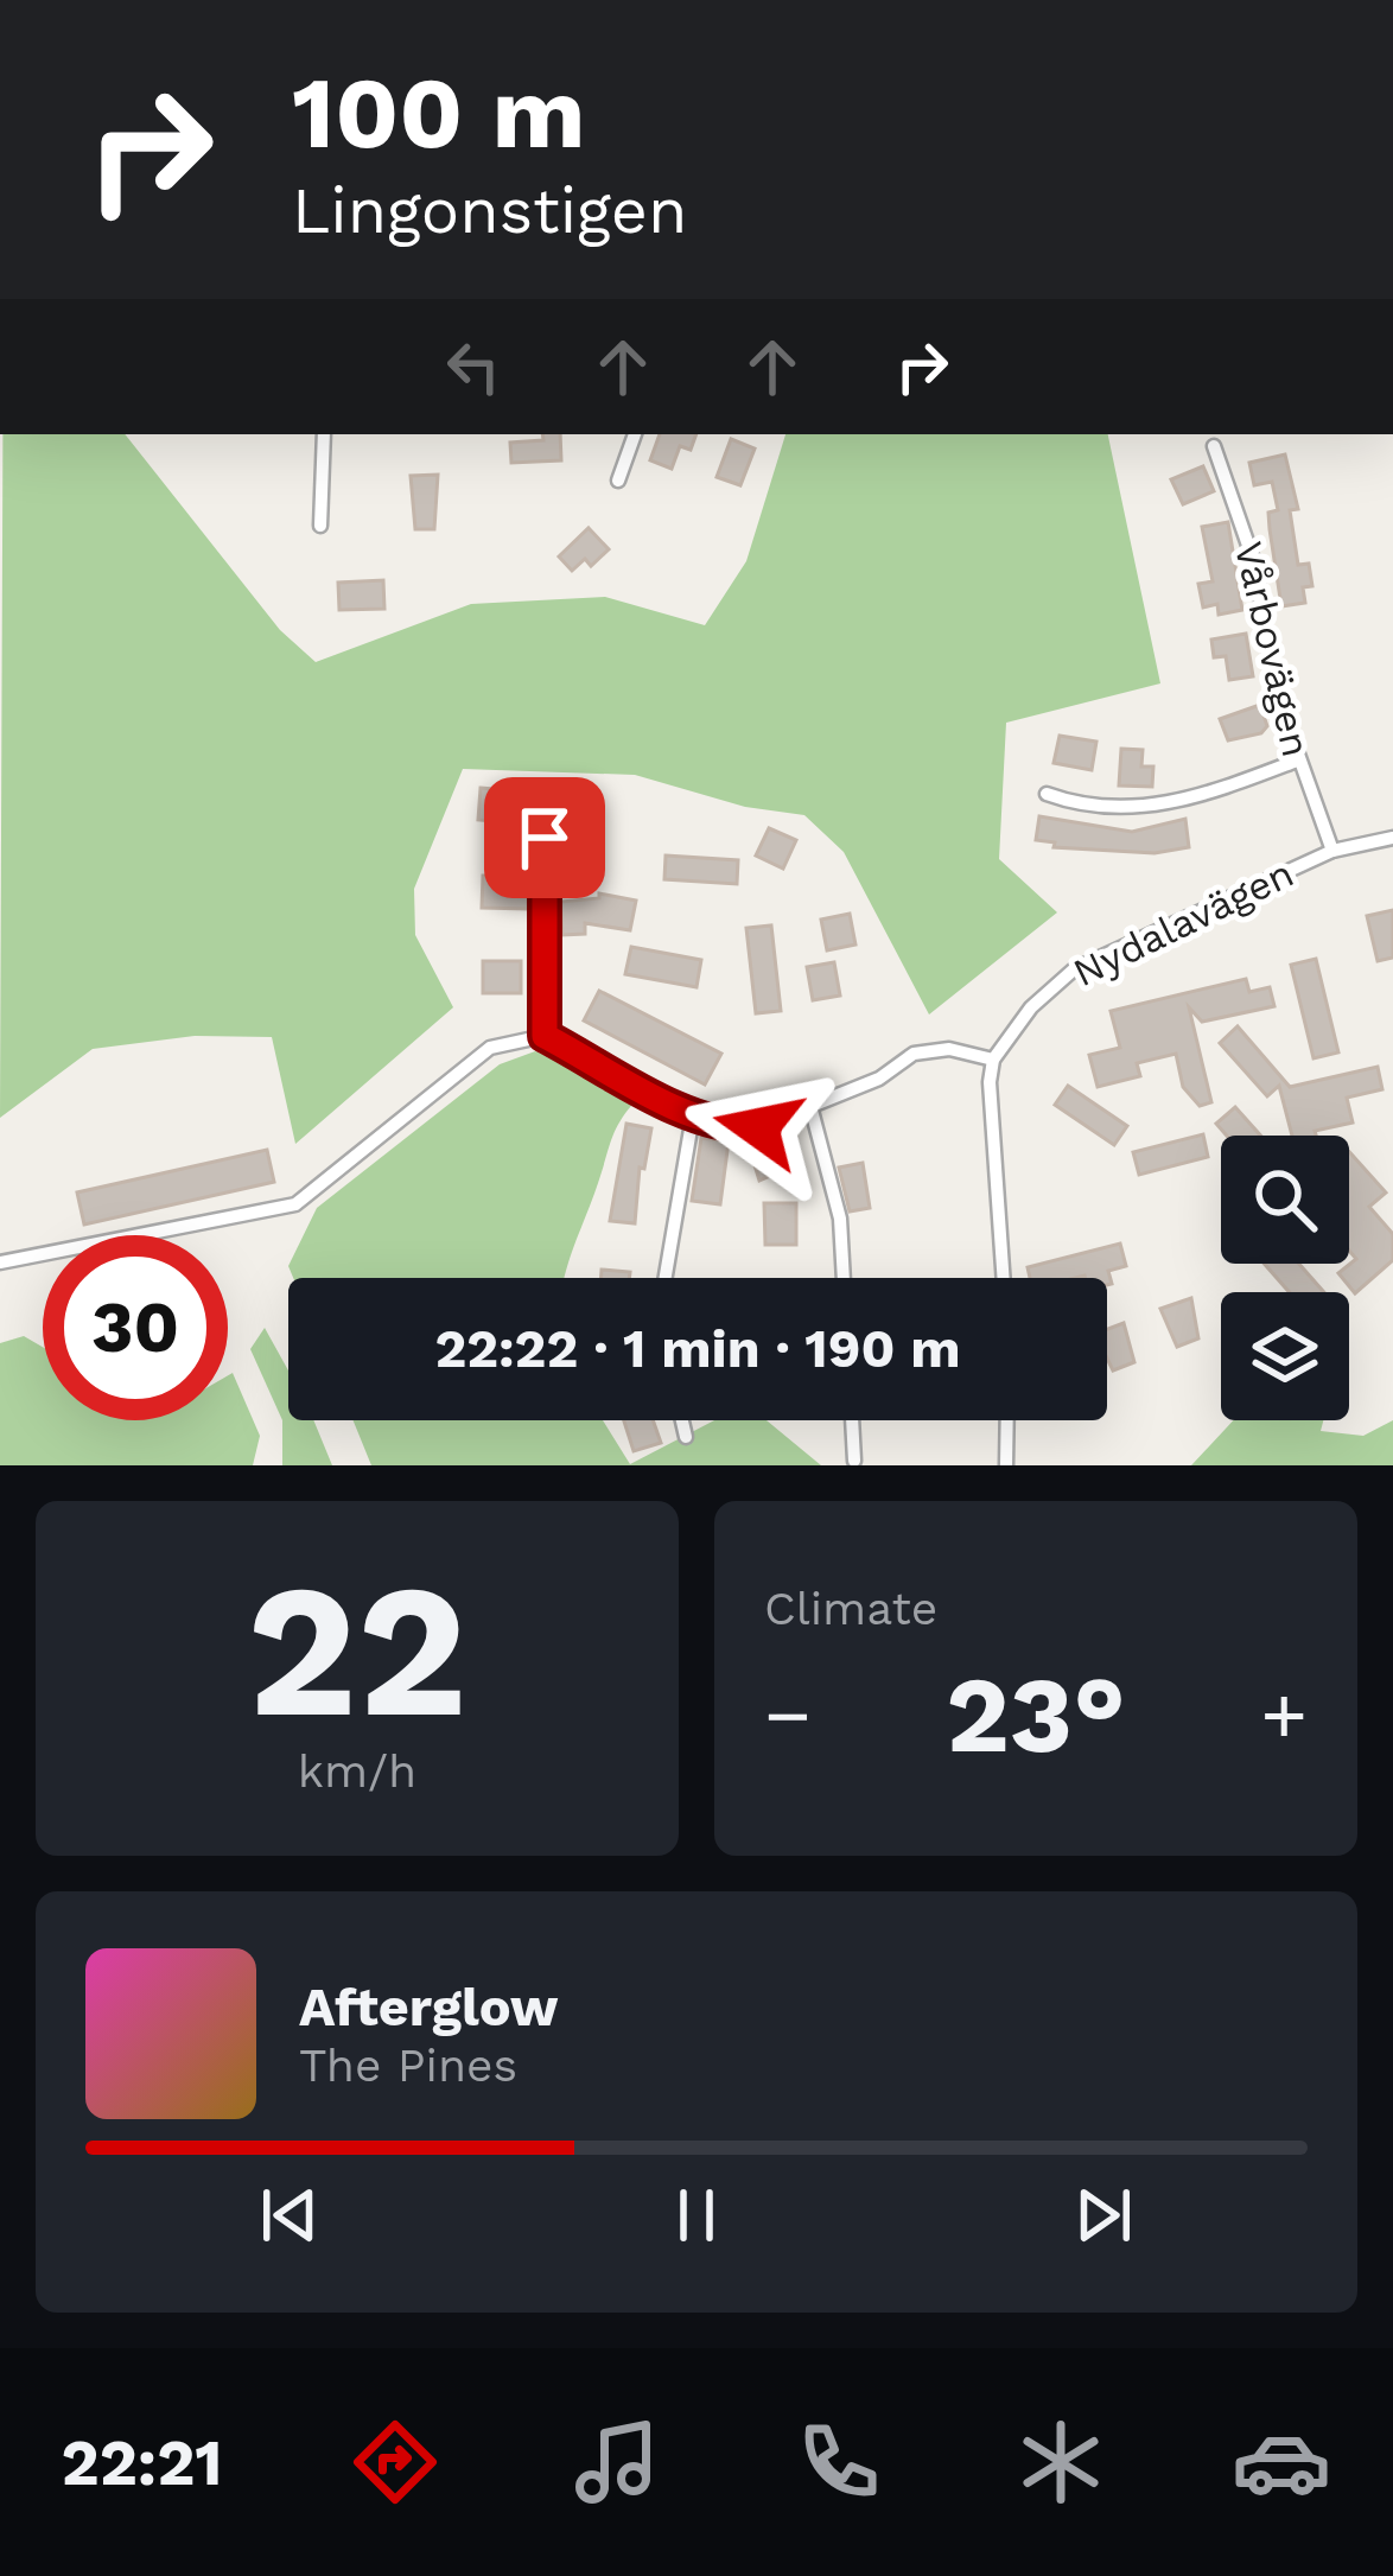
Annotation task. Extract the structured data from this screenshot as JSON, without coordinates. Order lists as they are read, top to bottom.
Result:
{
  "streets": {
    "street": ["Vårbovägen", "Nydalavägen"]
  },
  "crossings": [
    ["Vårbovägen", "Nydalavägen"]
  ],
  "page": {
    "turn": ["100 m", "Lingonstigen"],
    "limit": "30",
    "trip": "22:22 · 1 min · 190 m",
    "tile": [
      ["22", "km/h"],
      "Climate"
    ],
    "heat": ["−", "23°", "+"],
    "song": ["Afterglow", "The Pines"],
    "tabs": "22:21"
  }
}
